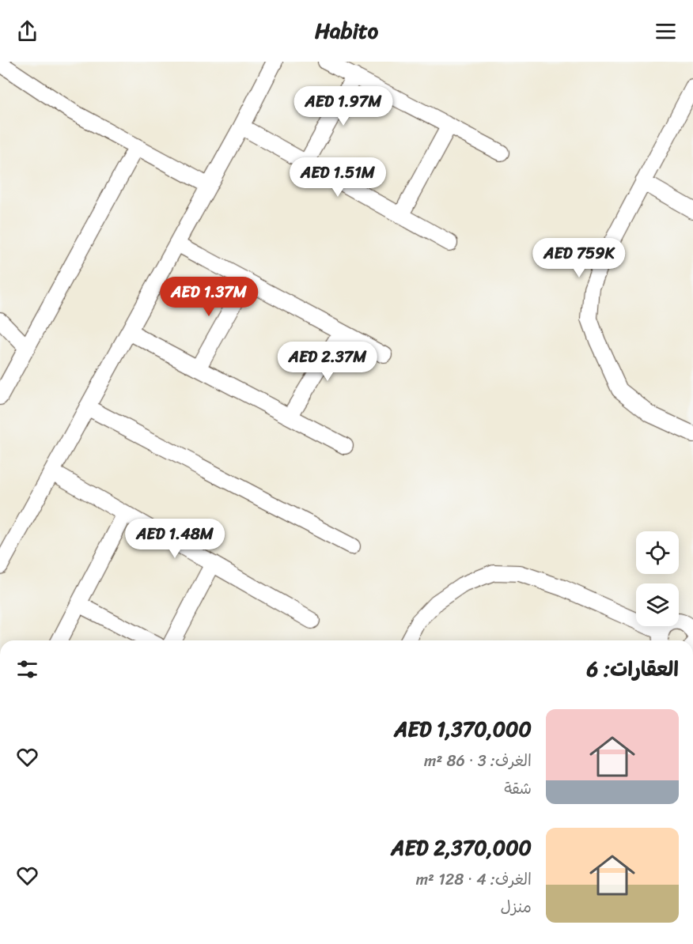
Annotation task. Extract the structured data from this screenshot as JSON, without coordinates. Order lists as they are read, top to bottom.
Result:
{
  "page": {
    "header": "Habito",
    "price": [
      "AED 1.97M",
      "AED 1.51M",
      "AED 759K",
      "AED 1.37M",
      "AED 2.37M",
      "AED 1.48M"
    ],
    "heading": "العقارات: 6",
    "list": [
      {
        "name": "AED 1,370,000",
        "note": "الغرف: 3 · 86 m² · شقة"
      },
      {
        "name": "AED 2,370,000",
        "note": "الغرف: 4 · 128 m² · منزل"
      }
    ]
  }
}
